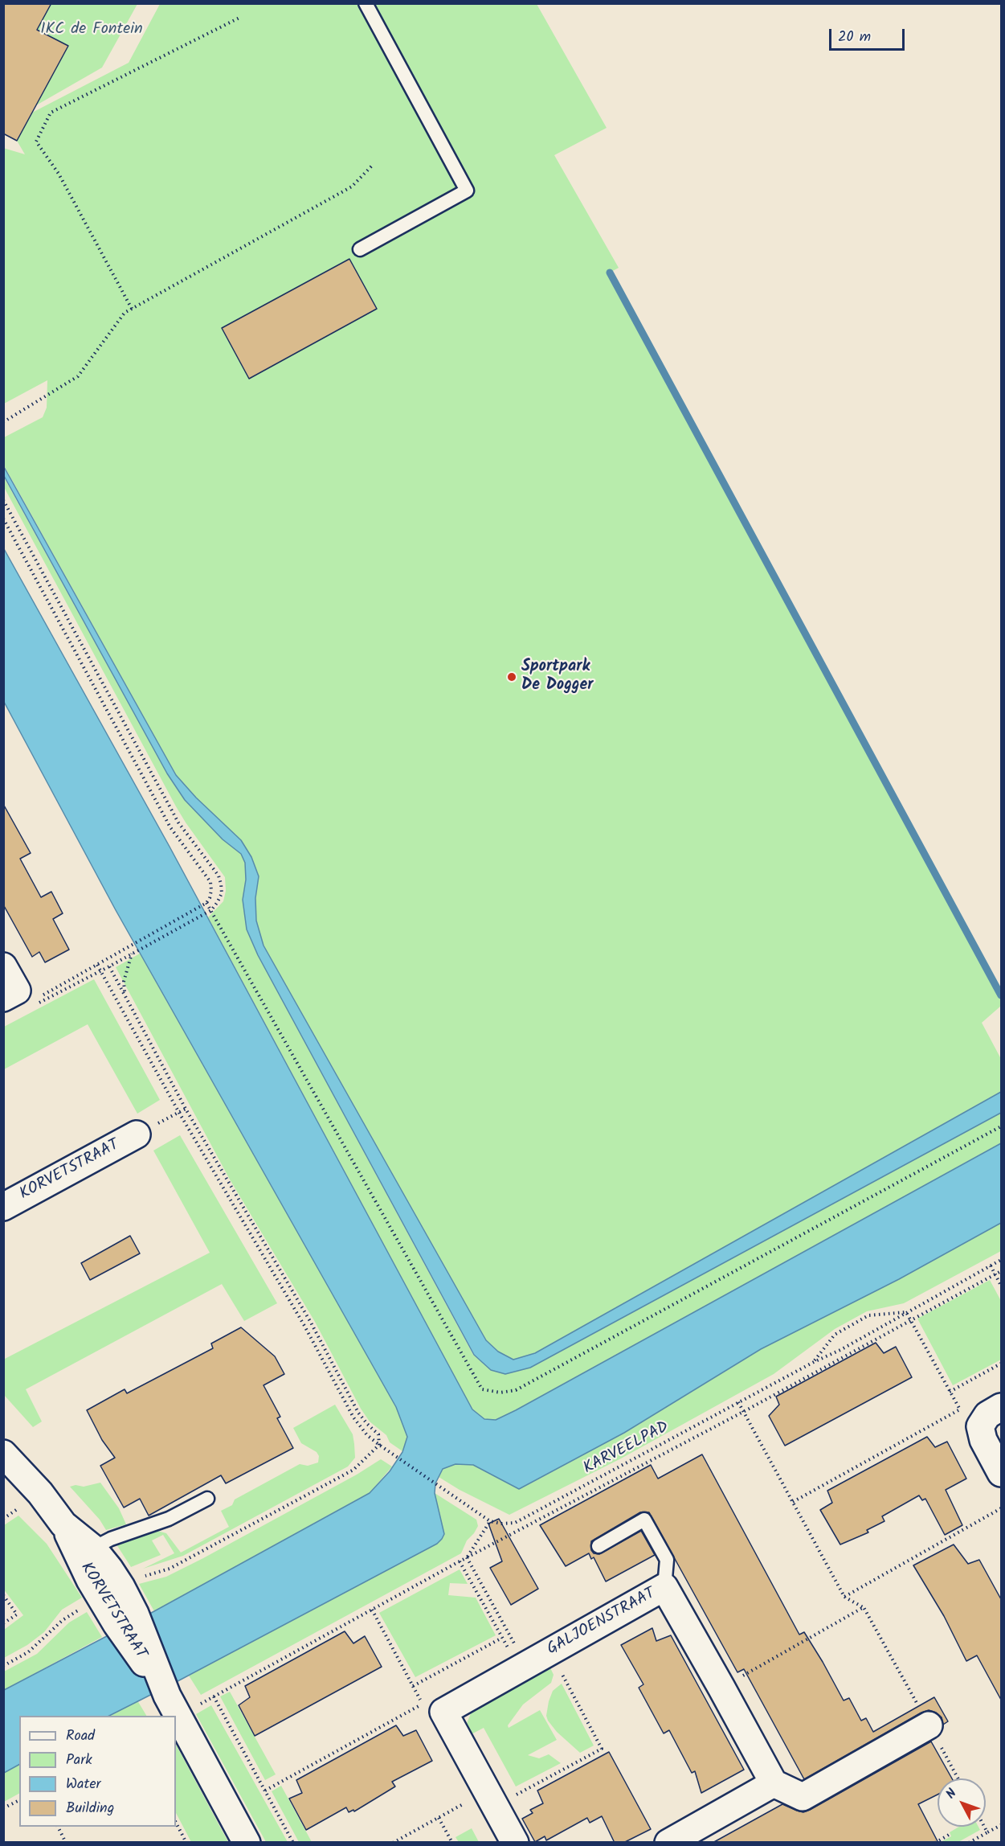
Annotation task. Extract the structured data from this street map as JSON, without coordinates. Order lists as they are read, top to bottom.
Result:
{
  "streets": {
    "street": ["KORVETSTRAAT", "GALJOENSTRAAT"],
    "path": ["KARVEELPAD"]
  },
  "parks": ["IKC de Fontein"],
  "places": ["Sportpark De Dogger"],
  "legend": [
    "Road",
    "Park",
    "Water",
    "Building"
  ],
  "scale_bar": "20 m",
  "north": "top left"
}
